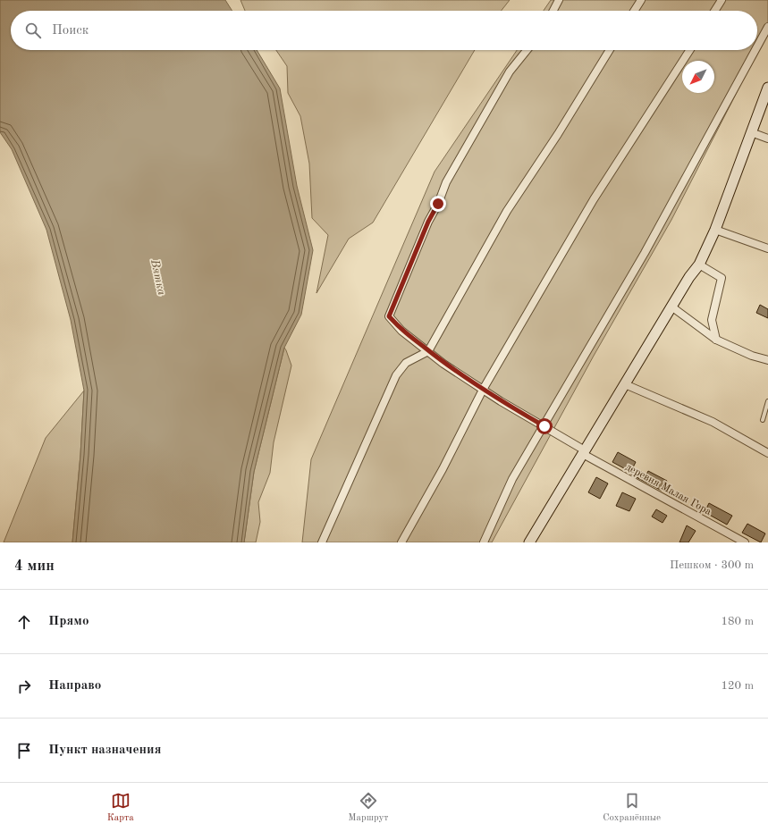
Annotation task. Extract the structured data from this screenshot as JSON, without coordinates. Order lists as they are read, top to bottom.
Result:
{
  "streets": {
    "street": ["деревня Малая Гора"]
  },
  "water": ["Вятка"],
  "north": "bottom left",
  "page": {
    "search": "Поиск",
    "heading": ["4 мин", "Пешком · 300 m"],
    "list": [
      ["Прямо", "180 m"],
      ["Направо", "120 m"],
      "Пункт назначения"
    ],
    "nav": ["Карта", "Маршрут", "Сохранённые"]
  }
}
